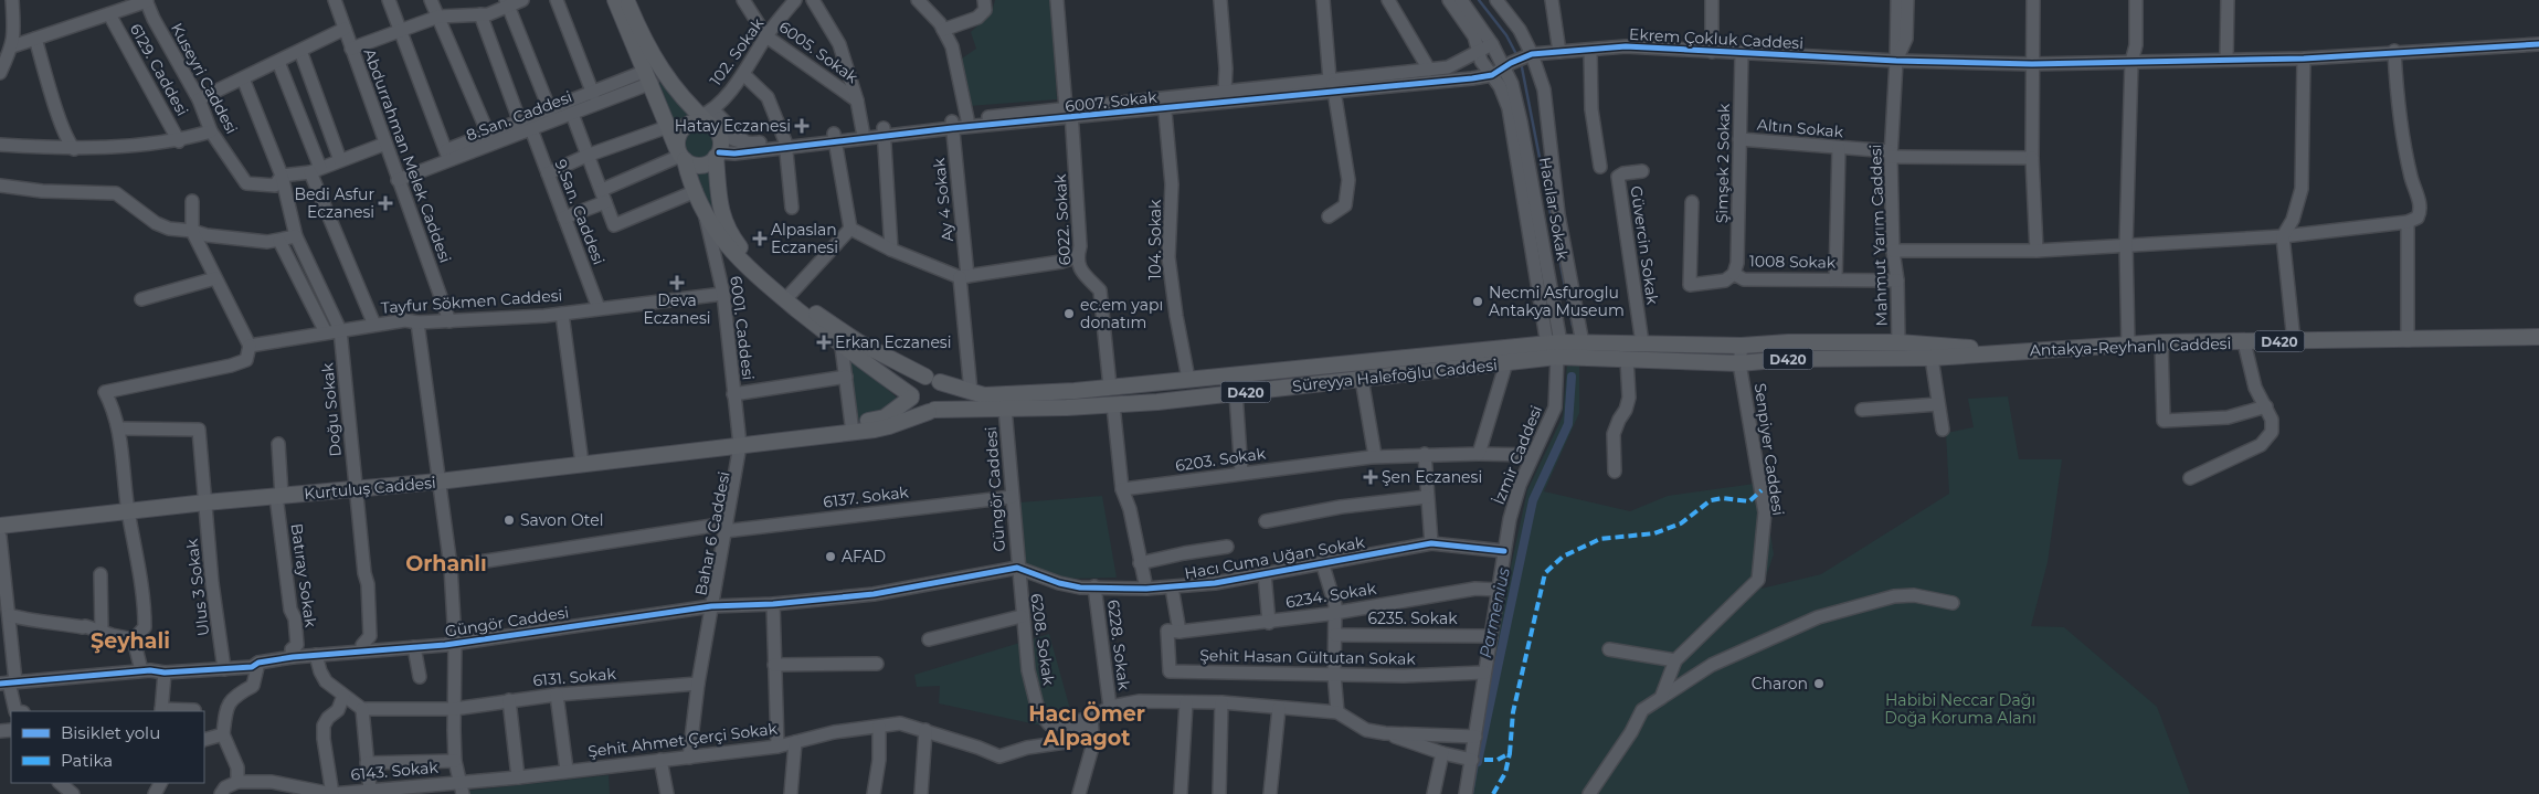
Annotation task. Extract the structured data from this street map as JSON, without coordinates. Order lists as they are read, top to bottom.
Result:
{
  "streets": {
    "main road": [
      "D420",
      "Antakya-Reyhanlı Caddesi",
      "Süreyya Halefoğlu Caddesi",
      "Kurtuluş Caddesi"
    ],
    "street": [
      "Ekrem Çokluk Caddesi",
      "102. Sokak",
      "6005. Sokak",
      "6129. Caddesi",
      "Kuseyri Caddesi",
      "6007. Sokak",
      "8.San. Caddesi",
      "Altın Sokak",
      "Abdurrahman Melek Caddesi",
      "Şimşek 2 Sokak",
      "Ay 4 Sokak",
      "Hacılar Sokak",
      "9.San. Caddesi",
      "6022. Sokak",
      "Mahmut Yarım Caddesi",
      "104. Sokak",
      "Güvercin Sokak",
      "1008 Sokak",
      "Tayfur Sökmen Caddesi",
      "6001. Caddesi",
      "Doğu Sokak",
      "Senpiyer Caddesi",
      "İzmir Caddesi",
      "6203. Sokak",
      "Güngör Caddesi",
      "6137. Sokak",
      "Bahar 6 Caddesi",
      "Hacı Cuma Uğan Sokak",
      "Batıray Sokak",
      "Ulus 3 Sokak",
      "6234. Sokak",
      "6235. Sokak",
      "6208. Sokak",
      "6228. Sokak",
      "Şehit Hasan Gültutan Sokak",
      "6131. Sokak",
      "Şehit Ahmet Çerçi Sokak",
      "6143. Sokak"
    ]
  },
  "crossings": [
    ["Ekrem Çokluk Caddesi", "6007. Sokak"],
    ["Ekrem Çokluk Caddesi", "Şimşek 2 Sokak"],
    ["Ekrem Çokluk Caddesi", "Hacılar Sokak"],
    ["Ekrem Çokluk Caddesi", "Mahmut Yarım Caddesi"],
    ["102. Sokak", "6005. Sokak"],
    ["102. Sokak", "6007. Sokak"],
    ["Kuseyri Caddesi", "Abdurrahman Melek Caddesi"],
    ["6007. Sokak", "Ay 4 Sokak"],
    ["6007. Sokak", "Hacılar Sokak"],
    ["6007. Sokak", "6022. Sokak"],
    ["6007. Sokak", "104. Sokak"],
    ["8.San. Caddesi", "Abdurrahman Melek Caddesi"],
    ["8.San. Caddesi", "9.San. Caddesi"],
    ["Altın Sokak", "Şimşek 2 Sokak"],
    ["Altın Sokak", "Mahmut Yarım Caddesi"],
    ["Abdurrahman Melek Caddesi", "Tayfur Sökmen Caddesi"],
    ["Şimşek 2 Sokak", "1008 Sokak"],
    ["Ay 4 Sokak", "Süreyya Halefoğlu Caddesi"],
    ["Hacılar Sokak", "Antakya-Reyhanlı Caddesi"],
    ["Hacılar Sokak", "Süreyya Halefoğlu Caddesi"],
    ["Hacılar Sokak", "İzmir Caddesi"],
    ["9.San. Caddesi", "Tayfur Sökmen Caddesi"],
    ["6022. Sokak", "Süreyya Halefoğlu Caddesi"],
    ["Mahmut Yarım Caddesi", "1008 Sokak"],
    ["Mahmut Yarım Caddesi", "Antakya-Reyhanlı Caddesi"],
    ["104. Sokak", "Süreyya Halefoğlu Caddesi"],
    ["Güvercin Sokak", "Antakya-Reyhanlı Caddesi"],
    ["Tayfur Sökmen Caddesi", "6001. Caddesi"],
    ["Tayfur Sökmen Caddesi", "Doğu Sokak"],
    ["6001. Caddesi", "Süreyya Halefoğlu Caddesi"],
    ["6001. Caddesi", "Kurtuluş Caddesi"],
    ["6001. Caddesi", "Bahar 6 Caddesi"],
    ["Antakya-Reyhanlı Caddesi", "Süreyya Halefoğlu Caddesi"],
    ["Antakya-Reyhanlı Caddesi", "Senpiyer Caddesi"],
    ["Antakya-Reyhanlı Caddesi", "İzmir Caddesi"],
    ["Süreyya Halefoğlu Caddesi", "İzmir Caddesi"],
    ["Süreyya Halefoğlu Caddesi", "Kurtuluş Caddesi"],
    ["Süreyya Halefoğlu Caddesi", "Güngör Caddesi"],
    ["Süreyya Halefoğlu Caddesi", "Bahar 6 Caddesi"],
    ["Doğu Sokak", "Kurtuluş Caddesi"],
    ["Doğu Sokak", "Güngör Caddesi"],
    ["İzmir Caddesi", "6203. Sokak"],
    ["İzmir Caddesi", "Hacı Cuma Uğan Sokak"],
    ["İzmir Caddesi", "6234. Sokak"],
    ["İzmir Caddesi", "6235. Sokak"],
    ["İzmir Caddesi", "Şehit Hasan Gültutan Sokak"],
    ["İzmir Caddesi", "Şehit Ahmet Çerçi Sokak"],
    ["Kurtuluş Caddesi", "Bahar 6 Caddesi"],
    ["Kurtuluş Caddesi", "Batıray Sokak"],
    ["Kurtuluş Caddesi", "Ulus 3 Sokak"],
    ["Güngör Caddesi", "6137. Sokak"],
    ["Güngör Caddesi", "Bahar 6 Caddesi"],
    ["Güngör Caddesi", "Hacı Cuma Uğan Sokak"],
    ["Güngör Caddesi", "Batıray Sokak"],
    ["Güngör Caddesi", "Ulus 3 Sokak"],
    ["Güngör Caddesi", "6208. Sokak"],
    ["6137. Sokak", "Bahar 6 Caddesi"],
    ["Bahar 6 Caddesi", "6131. Sokak"],
    ["Bahar 6 Caddesi", "Şehit Ahmet Çerçi Sokak"],
    ["Hacı Cuma Uğan Sokak", "6208. Sokak"],
    ["Hacı Cuma Uğan Sokak", "6228. Sokak"],
    ["6234. Sokak", "Şehit Hasan Gültutan Sokak"],
    ["6208. Sokak", "Şehit Ahmet Çerçi Sokak"],
    ["6228. Sokak", "Şehit Ahmet Çerçi Sokak"],
    ["Şehit Ahmet Çerçi Sokak", "6143. Sokak"]
  ],
  "districts": ["Orhanlı", "Şeyhali", "Hacı Ömer Alpagot"],
  "water": ["Parmenius"],
  "parks": ["Habibi Neccar Dağı Doğa Koruma Alanı"],
  "places": {
    "health": [
      "Hatay Eczanesi",
      "Bedi Asfur Eczanesi",
      "Alpaslan Eczanesi",
      "Deva Eczanesi",
      "Erkan Eczanesi",
      "Şen Eczanesi"
    ],
    "other": [
      "Necmi Asfuroglu Antakya Museum",
      "ec.em yapı donatım",
      "Savon Otel",
      "AFAD",
      "Charon"
    ]
  },
  "legend": ["Bisiklet yolu", "Patika"]
}
